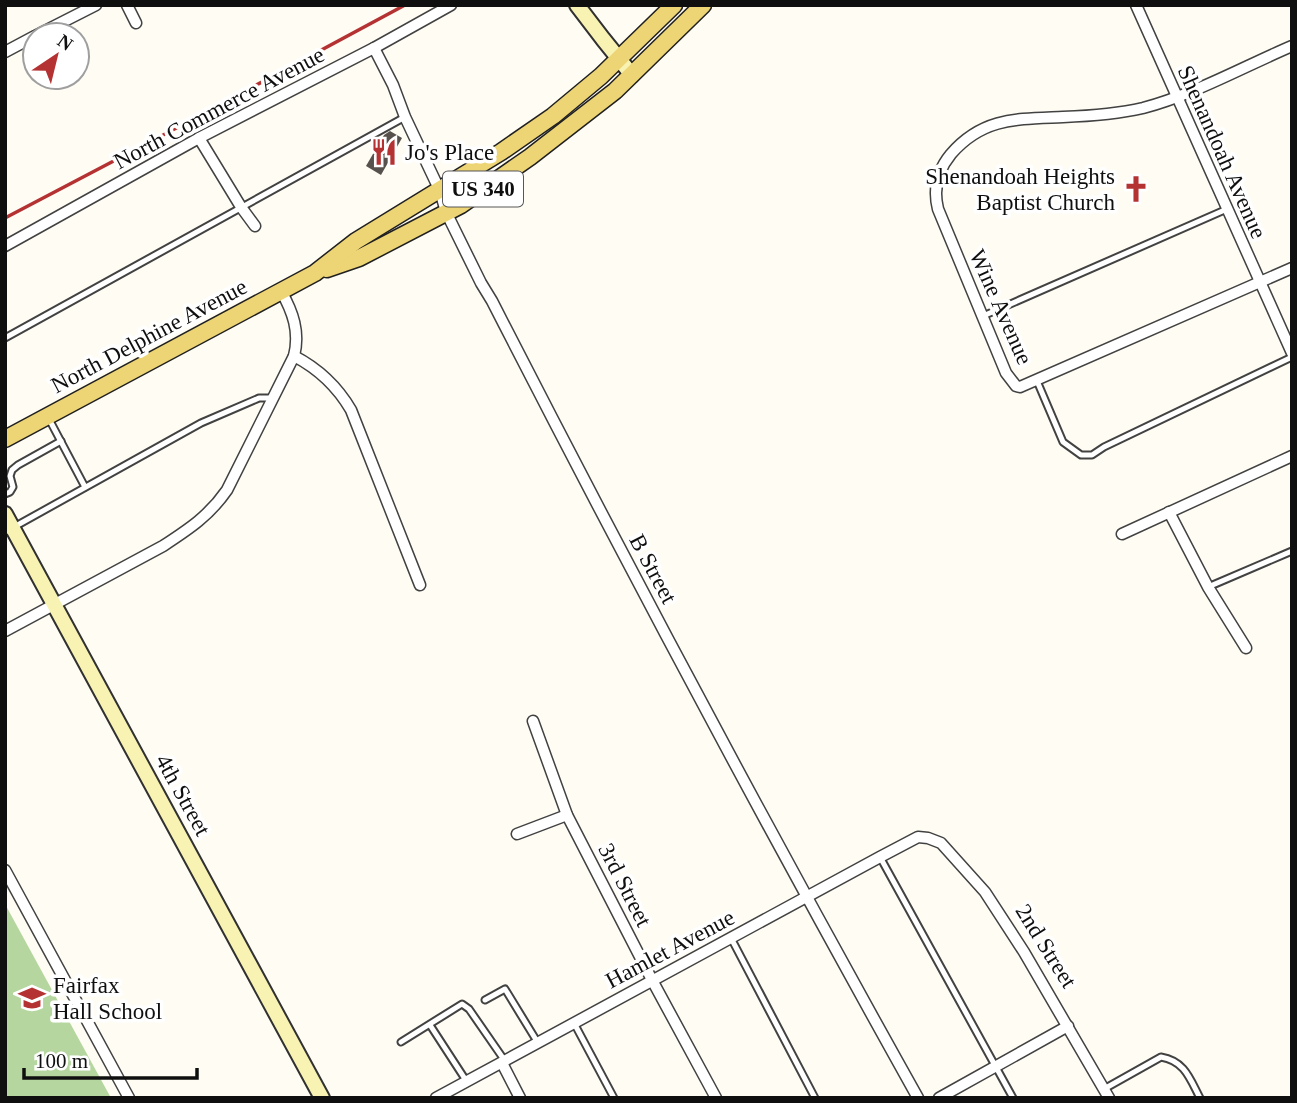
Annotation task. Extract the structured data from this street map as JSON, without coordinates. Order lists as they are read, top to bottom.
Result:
{
  "streets": {
    "main road": ["US 340", "North Delphine Avenue"],
    "street": [
      "North Commerce Avenue",
      "Shenandoah Avenue",
      "Wine Avenue",
      "B Street",
      "4th Street",
      "3rd Street",
      "2nd Street",
      "Hamlet Avenue"
    ]
  },
  "crossings": [
    ["North Commerce Avenue", "B Street"],
    ["Shenandoah Avenue", "Wine Avenue"],
    ["North Delphine Avenue", "B Street"],
    ["B Street", "Hamlet Avenue"],
    ["3rd Street", "Hamlet Avenue"],
    ["2nd Street", "Hamlet Avenue"]
  ],
  "places": {
    "restaurant": ["Jo's Place"],
    "church": ["Shenandoah Heights Baptist Church"],
    "school or university": ["Fairfax Hall School"]
  },
  "scale_bar": "100 m",
  "north": "top right"
}
